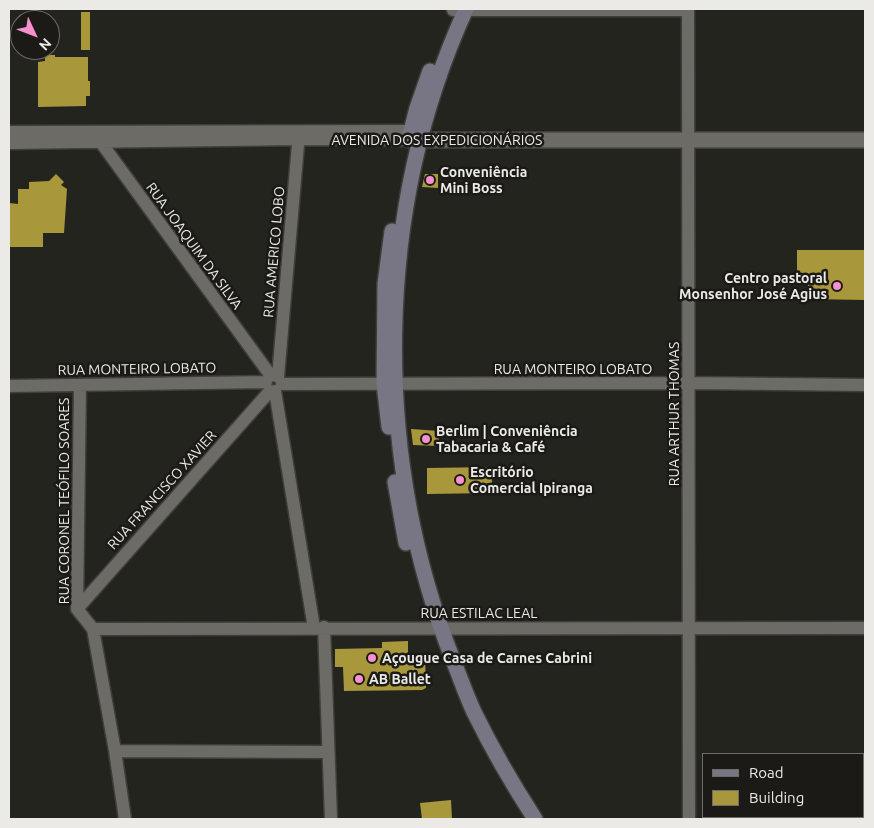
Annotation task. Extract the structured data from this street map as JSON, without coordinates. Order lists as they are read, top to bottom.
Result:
{
  "streets": {
    "street": [
      "AVENIDA DOS EXPEDICIONÁRIOS",
      "RUA JOAQUIM DA SILVA",
      "RUA AMERICO LOBO",
      "RUA MONTEIRO LOBATO",
      "RUA ARTHUR THOMAS",
      "RUA FRANCISCO XAVIER",
      "RUA CORONEL TEÓFILO SOARES",
      "RUA ESTILAC LEAL"
    ]
  },
  "crossings": [
    ["AVENIDA DOS EXPEDICIONÁRIOS", "RUA JOAQUIM DA SILVA"],
    ["AVENIDA DOS EXPEDICIONÁRIOS", "RUA AMERICO LOBO"],
    ["AVENIDA DOS EXPEDICIONÁRIOS", "RUA ARTHUR THOMAS"],
    ["RUA JOAQUIM DA SILVA", "RUA AMERICO LOBO"],
    ["RUA JOAQUIM DA SILVA", "RUA MONTEIRO LOBATO"],
    ["RUA JOAQUIM DA SILVA", "RUA FRANCISCO XAVIER"],
    ["RUA AMERICO LOBO", "RUA MONTEIRO LOBATO"],
    ["RUA AMERICO LOBO", "RUA FRANCISCO XAVIER"],
    ["RUA MONTEIRO LOBATO", "RUA ARTHUR THOMAS"],
    ["RUA MONTEIRO LOBATO", "RUA FRANCISCO XAVIER"],
    ["RUA MONTEIRO LOBATO", "RUA CORONEL TEÓFILO SOARES"],
    ["RUA ARTHUR THOMAS", "RUA ESTILAC LEAL"],
    ["RUA FRANCISCO XAVIER", "RUA CORONEL TEÓFILO SOARES"],
    ["RUA CORONEL TEÓFILO SOARES", "RUA ESTILAC LEAL"]
  ],
  "places": [
    "Conveniência Mini Boss",
    "Centro pastoral Monsenhor José Agius",
    "Berlim | Conveniência Tabacaria & Café",
    "Escritório Comercial Ipiranga",
    "Açougue Casa de Carnes Cabrini",
    "AB Ballet"
  ],
  "legend": ["Road", "Building"],
  "north": "bottom right"
}
